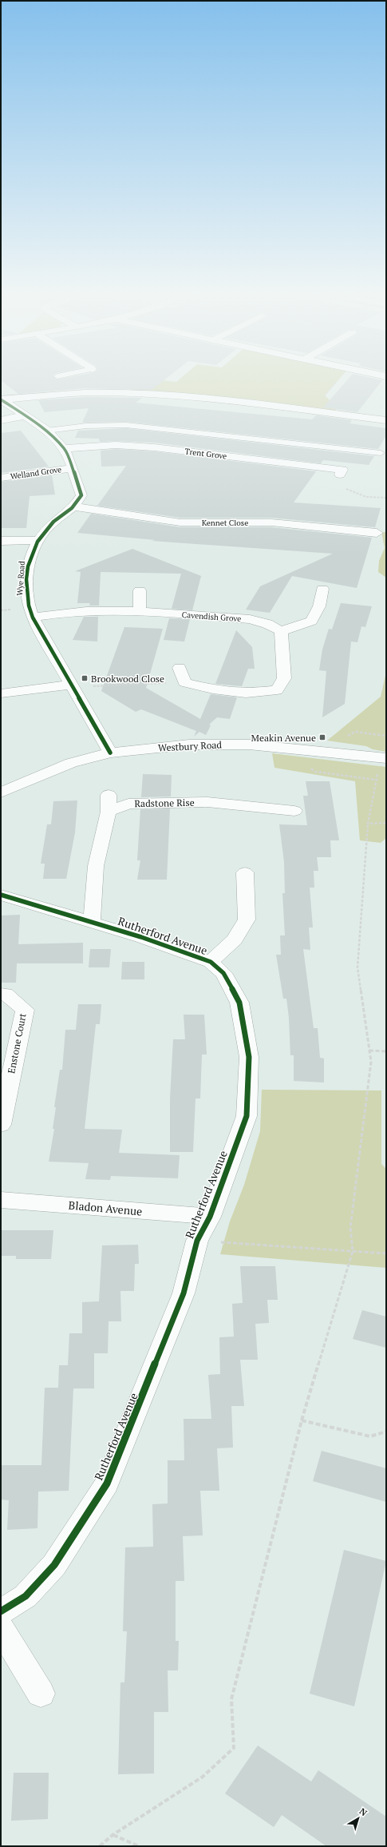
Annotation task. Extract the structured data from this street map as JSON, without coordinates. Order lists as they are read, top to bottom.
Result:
{
  "streets": {
    "street": [
      "Trent Grove",
      "Welland Grove",
      "Kennet Close",
      "Wye Road",
      "Cavendish Grove",
      "Westbury Road",
      "Radstone Rise",
      "Rutherford Avenue",
      "Enstone Court",
      "Bladon Avenue"
    ]
  },
  "crossings": [
    ["Kennet Close", "Wye Road"],
    ["Wye Road", "Cavendish Grove"],
    ["Wye Road", "Westbury Road"],
    ["Rutherford Avenue", "Bladon Avenue"]
  ],
  "places": {
    "transit": ["Brookwood Close", "Meakin Avenue"]
  },
  "north": "top right"
}
